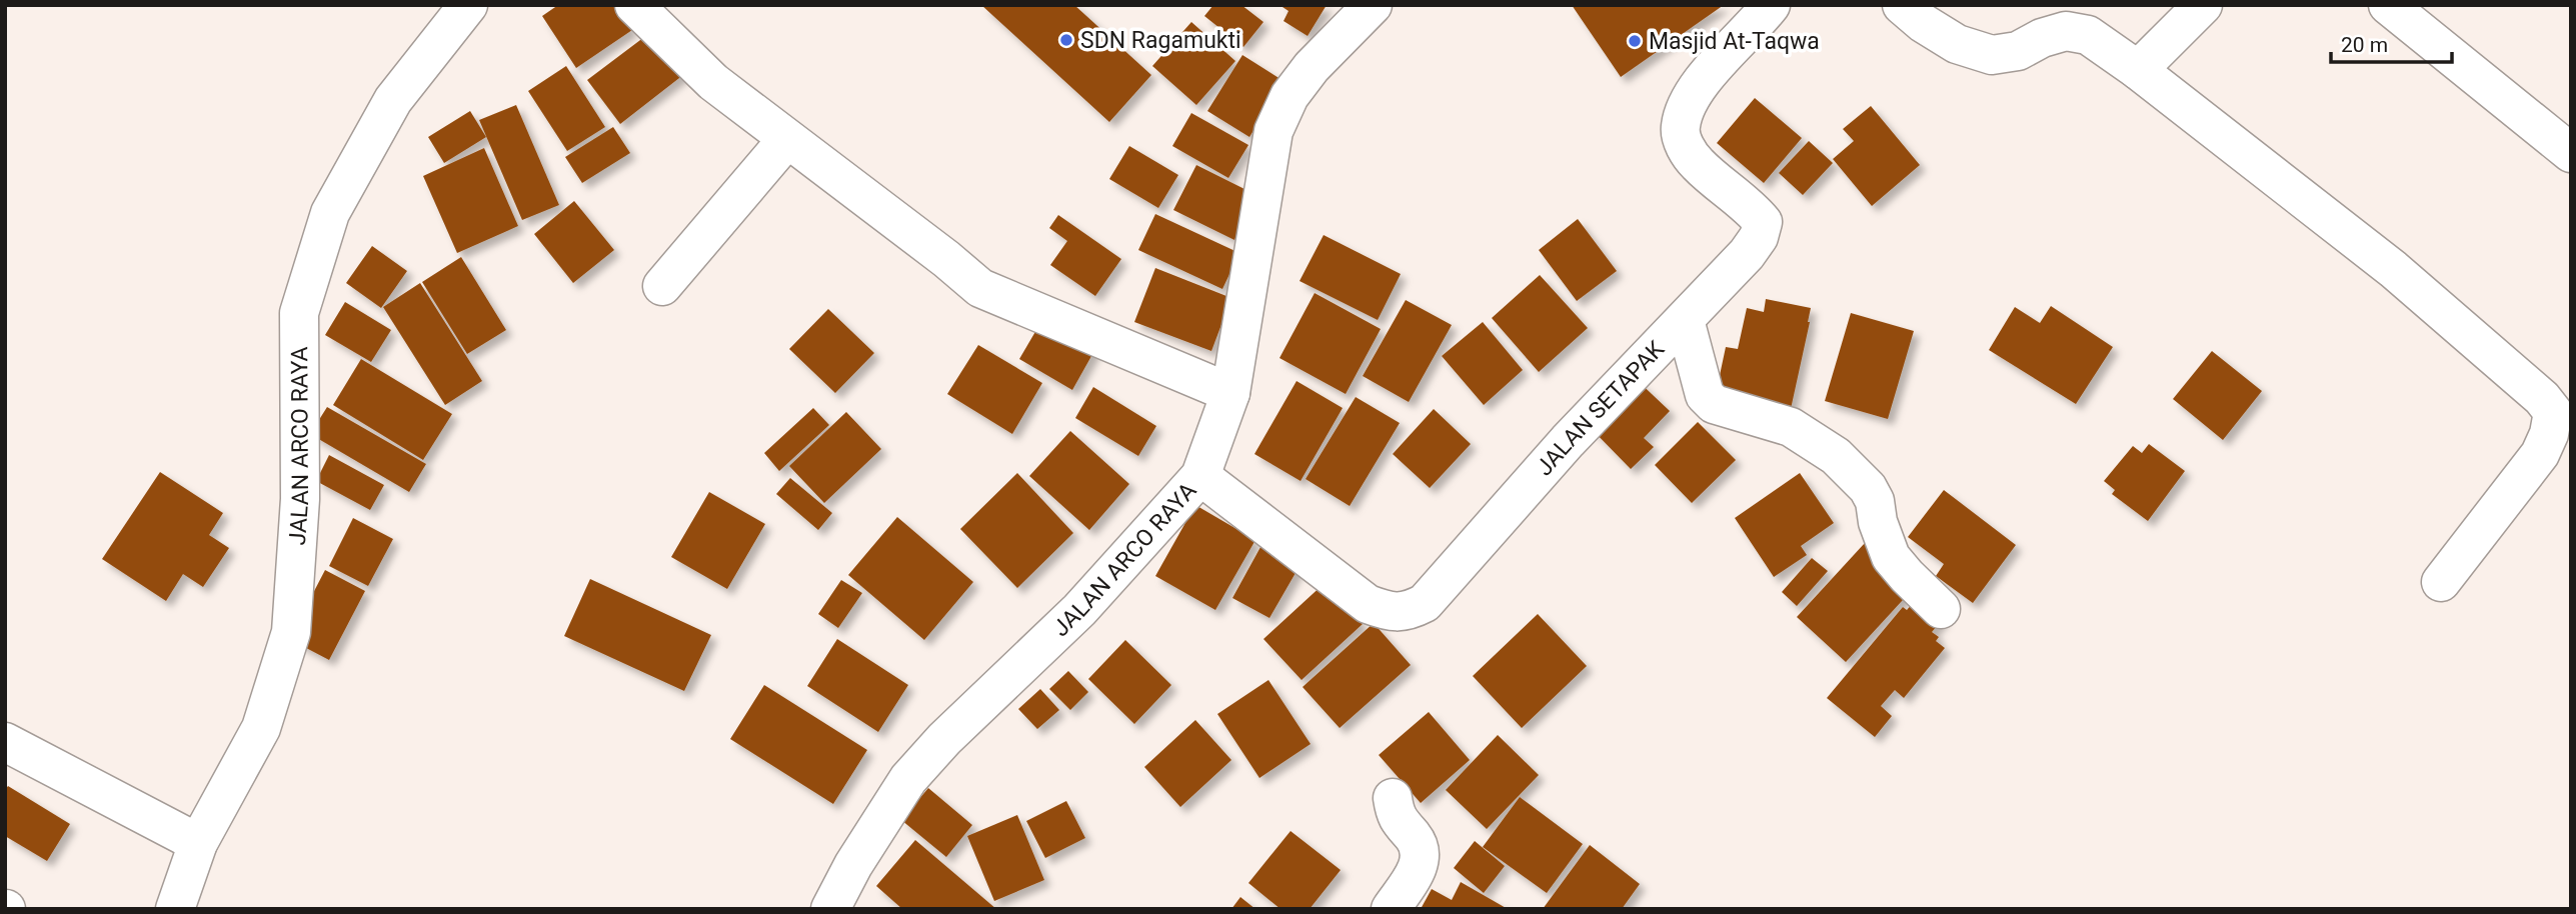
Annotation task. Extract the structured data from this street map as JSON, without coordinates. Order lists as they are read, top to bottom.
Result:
{
  "streets": {
    "street": ["JALAN SETAPAK", "JALAN ARCO RAYA"]
  },
  "crossings": [
    ["JALAN SETAPAK", "JALAN ARCO RAYA"]
  ],
  "places": ["SDN Ragamukti", "Masjid At-Taqwa"],
  "scale_bar": "20 m"
}
